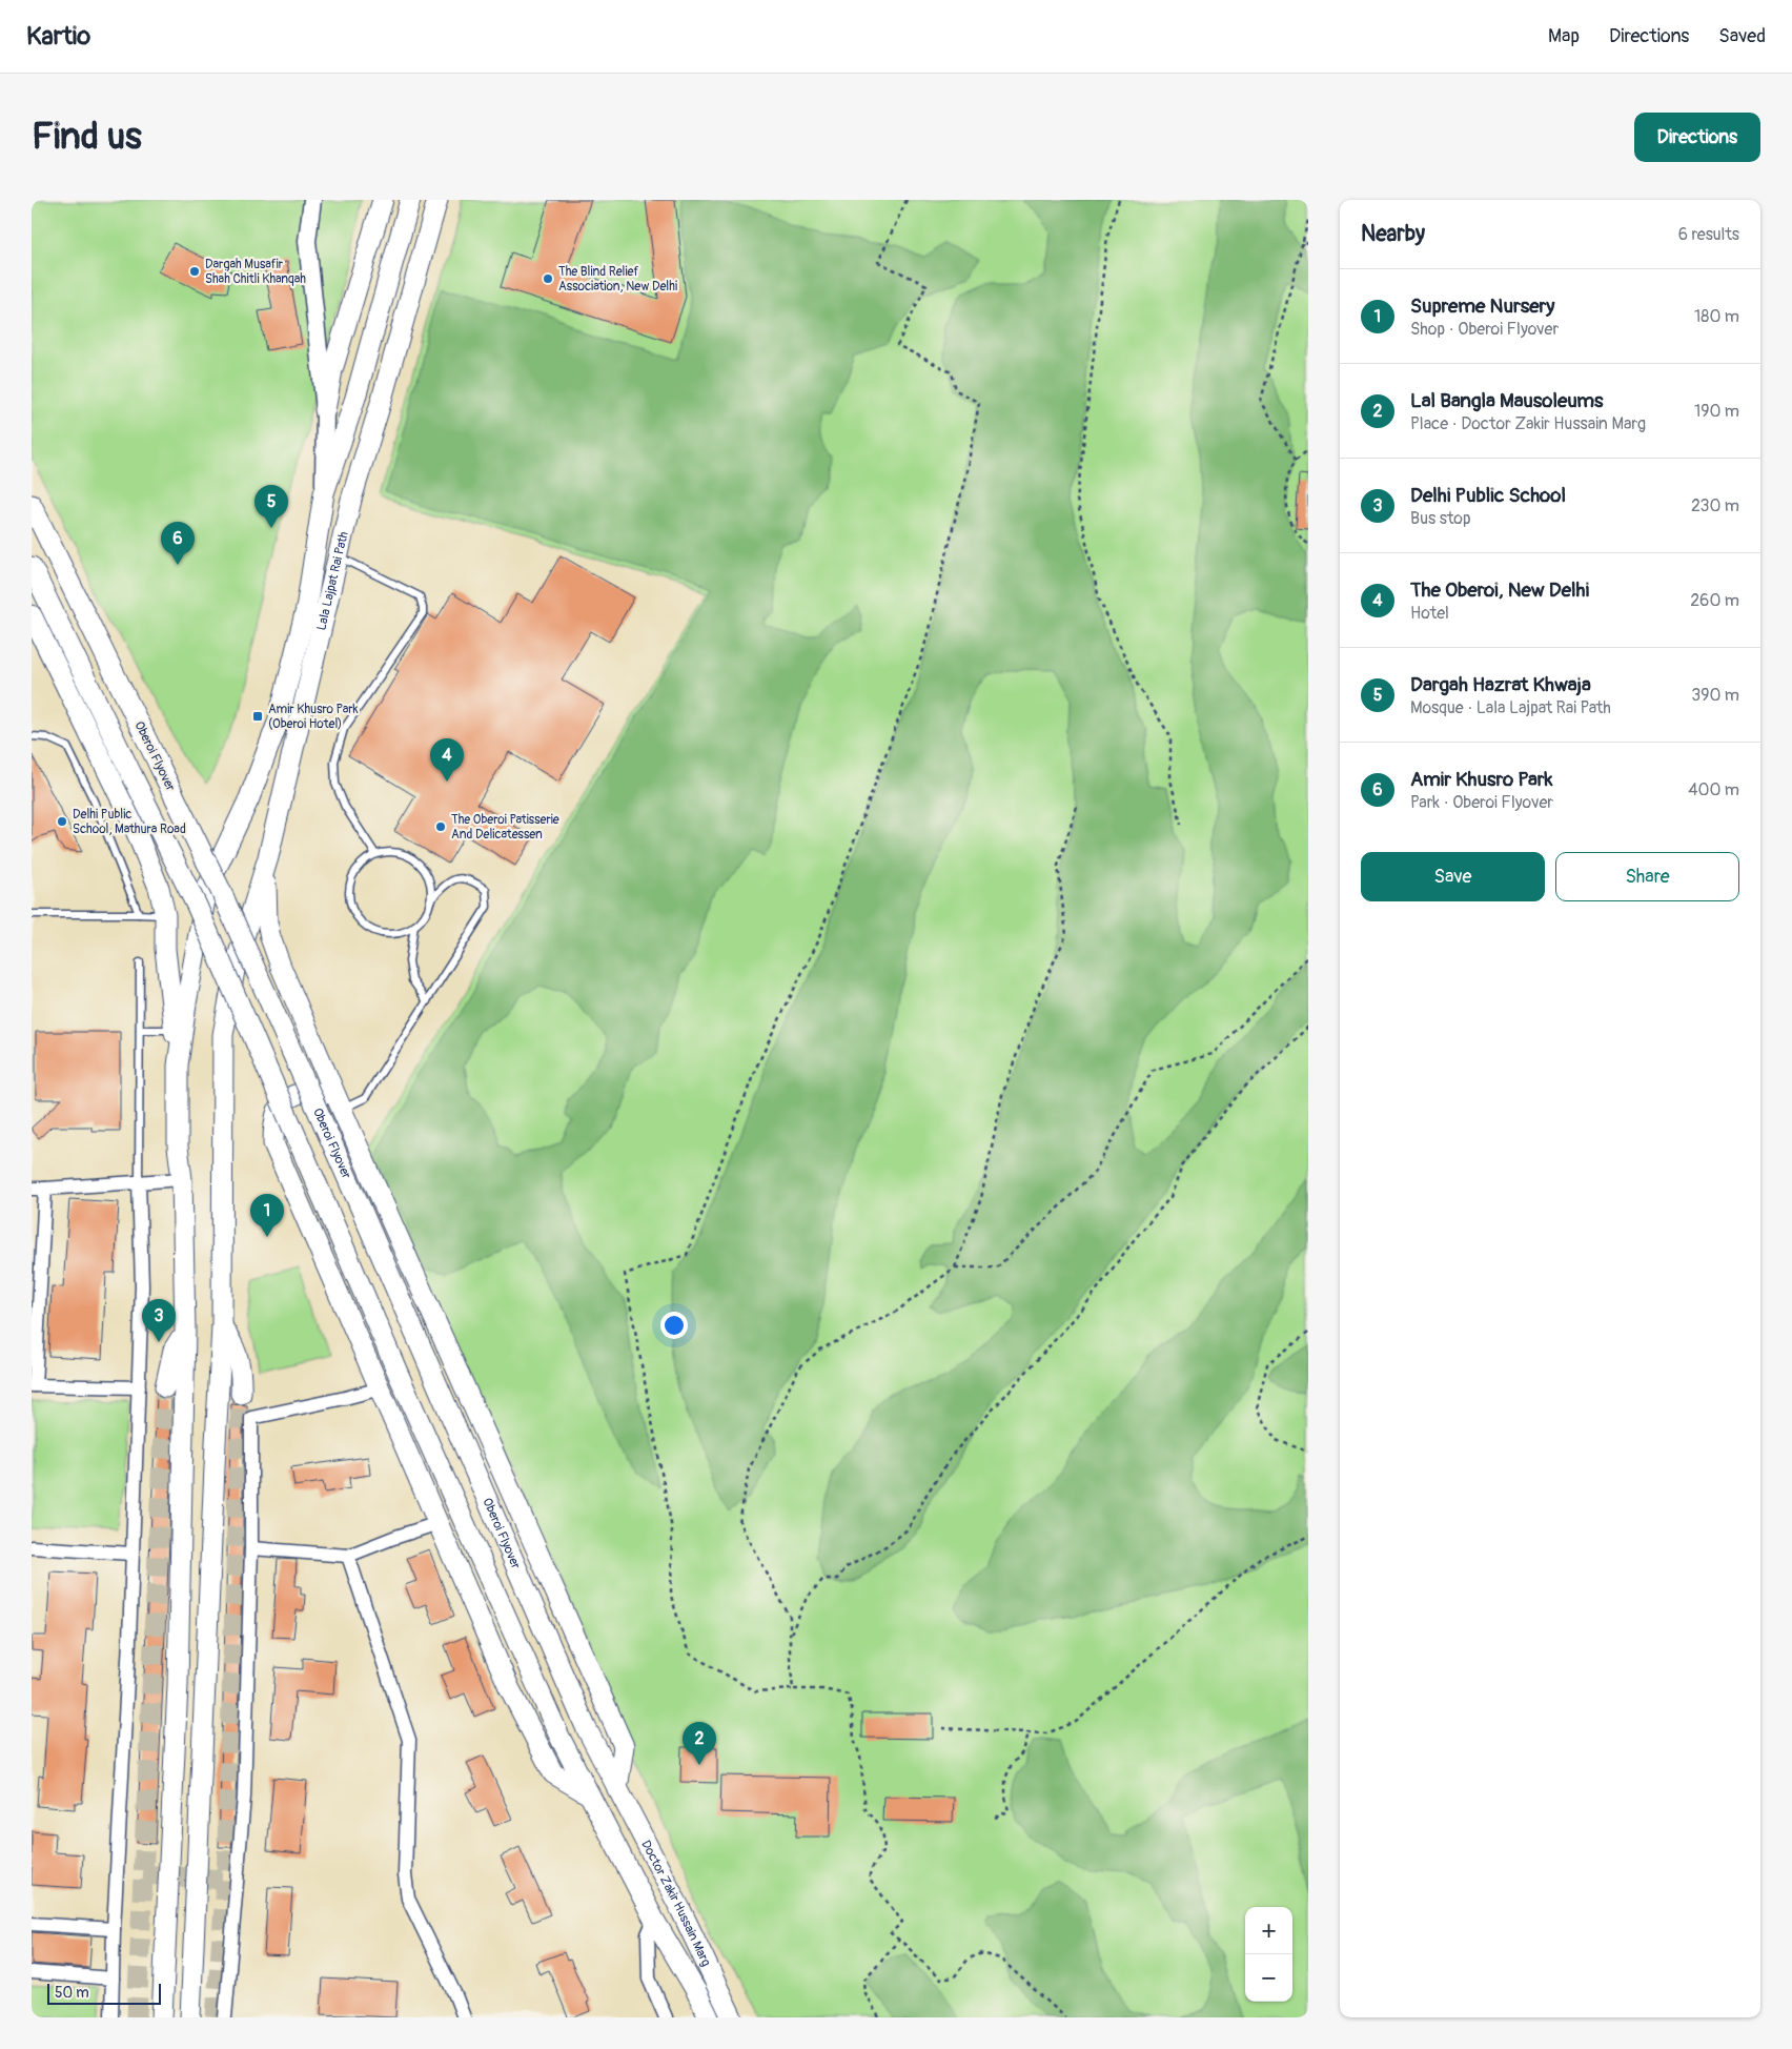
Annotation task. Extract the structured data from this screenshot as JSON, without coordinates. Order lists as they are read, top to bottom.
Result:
{
  "streets": {
    "main road": ["Lala Lajpat Rai Path", "Oberoi Flyover", "Doctor Zakir Hussain Marg"]
  },
  "crossings": [
    ["Oberoi Flyover", "Doctor Zakir Hussain Marg"]
  ],
  "places": {
    "other": [
      "Dargah Musafir Shah Chitli Khanqah",
      "The Blind Relief Association, New Delhi",
      "Delhi Public School, Mathura Road",
      "The Oberoi Patisserie And Delicatessen"
    ],
    "transit": ["Amir Khusro Park (Oberoi Hotel)"]
  },
  "scale_bar": "50 m",
  "page": {
    "header": "Kartio",
    "nav": ["Map", "Directions", "Saved"],
    "buttons": [
      "Directions",
      ["Save", "Share"]
    ],
    "title": "Find us",
    "heading": ["Nearby", "6 results"],
    "list": [
      {
        "mark": "1",
        "name": "Supreme Nursery",
        "note": "Shop · Oberoi Flyover",
        "value": "180 m"
      },
      {
        "mark": "2",
        "name": "Lal Bangla Mausoleums",
        "note": "Place · Doctor Zakir Hussain Marg",
        "value": "190 m"
      },
      {
        "mark": "3",
        "name": "Delhi Public School",
        "note": "Bus stop",
        "value": "230 m"
      },
      {
        "mark": "4",
        "name": "The Oberoi, New Delhi",
        "note": "Hotel",
        "value": "260 m"
      },
      {
        "mark": "5",
        "name": "Dargah Hazrat Khwaja",
        "note": "Mosque · Lala Lajpat Rai Path",
        "value": "390 m"
      },
      {
        "mark": "6",
        "name": "Amir Khusro Park",
        "note": "Park · Oberoi Flyover",
        "value": "400 m"
      }
    ],
    "pins": [
      "5",
      "6",
      "4",
      "1",
      "3",
      "2"
    ],
    "map_buttons": ["+", "−"],
    "scale": "50 m"
  }
}
